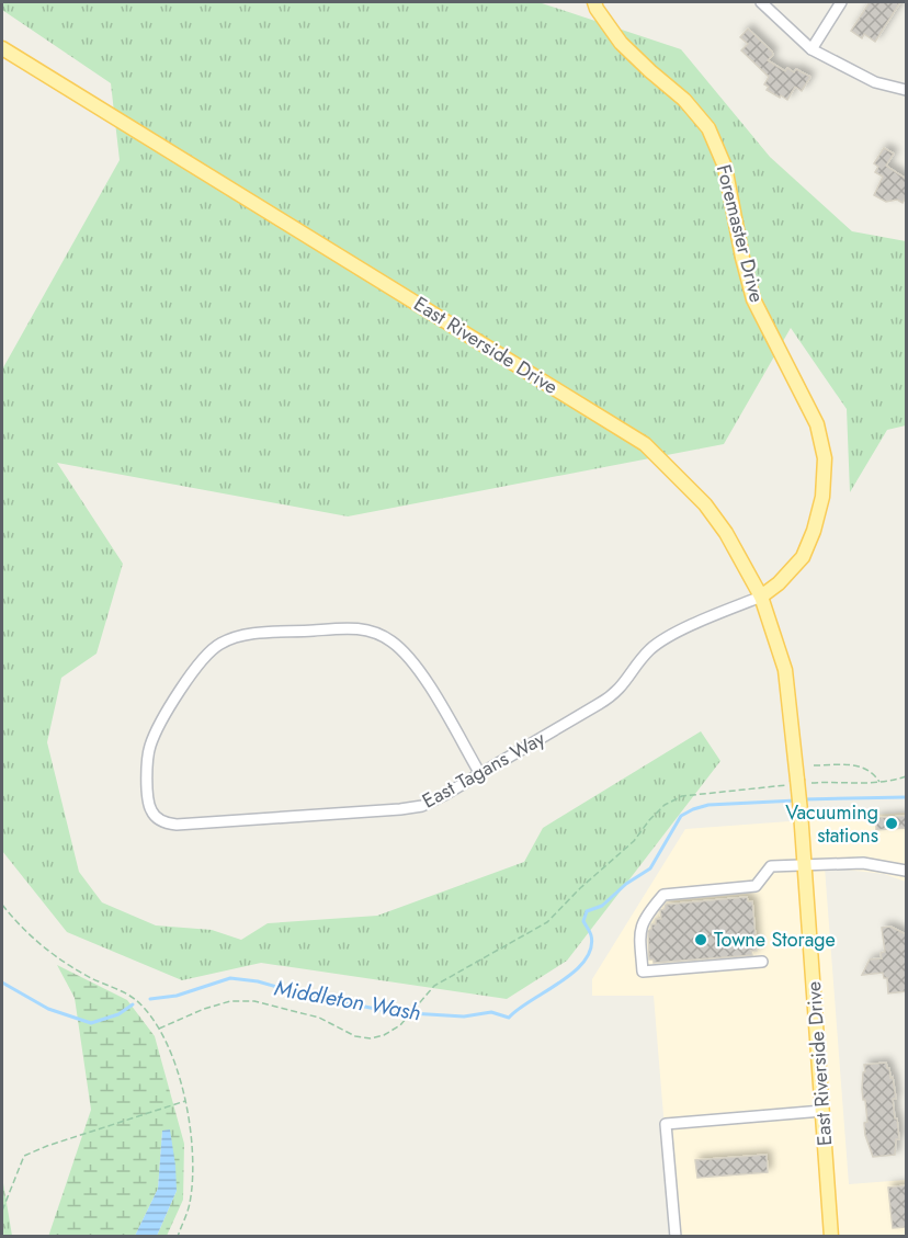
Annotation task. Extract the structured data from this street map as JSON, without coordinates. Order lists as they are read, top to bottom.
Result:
{
  "streets": {
    "main road": ["Foremaster Drive", "East Riverside Drive"],
    "street": ["East Tagans Way"]
  },
  "crossings": [
    ["Foremaster Drive", "East Riverside Drive"],
    ["Foremaster Drive", "East Tagans Way"],
    ["East Riverside Drive", "East Tagans Way"]
  ],
  "water": ["Middleton Wash"],
  "places": ["Vacuuming stations", "Towne Storage"]
}
